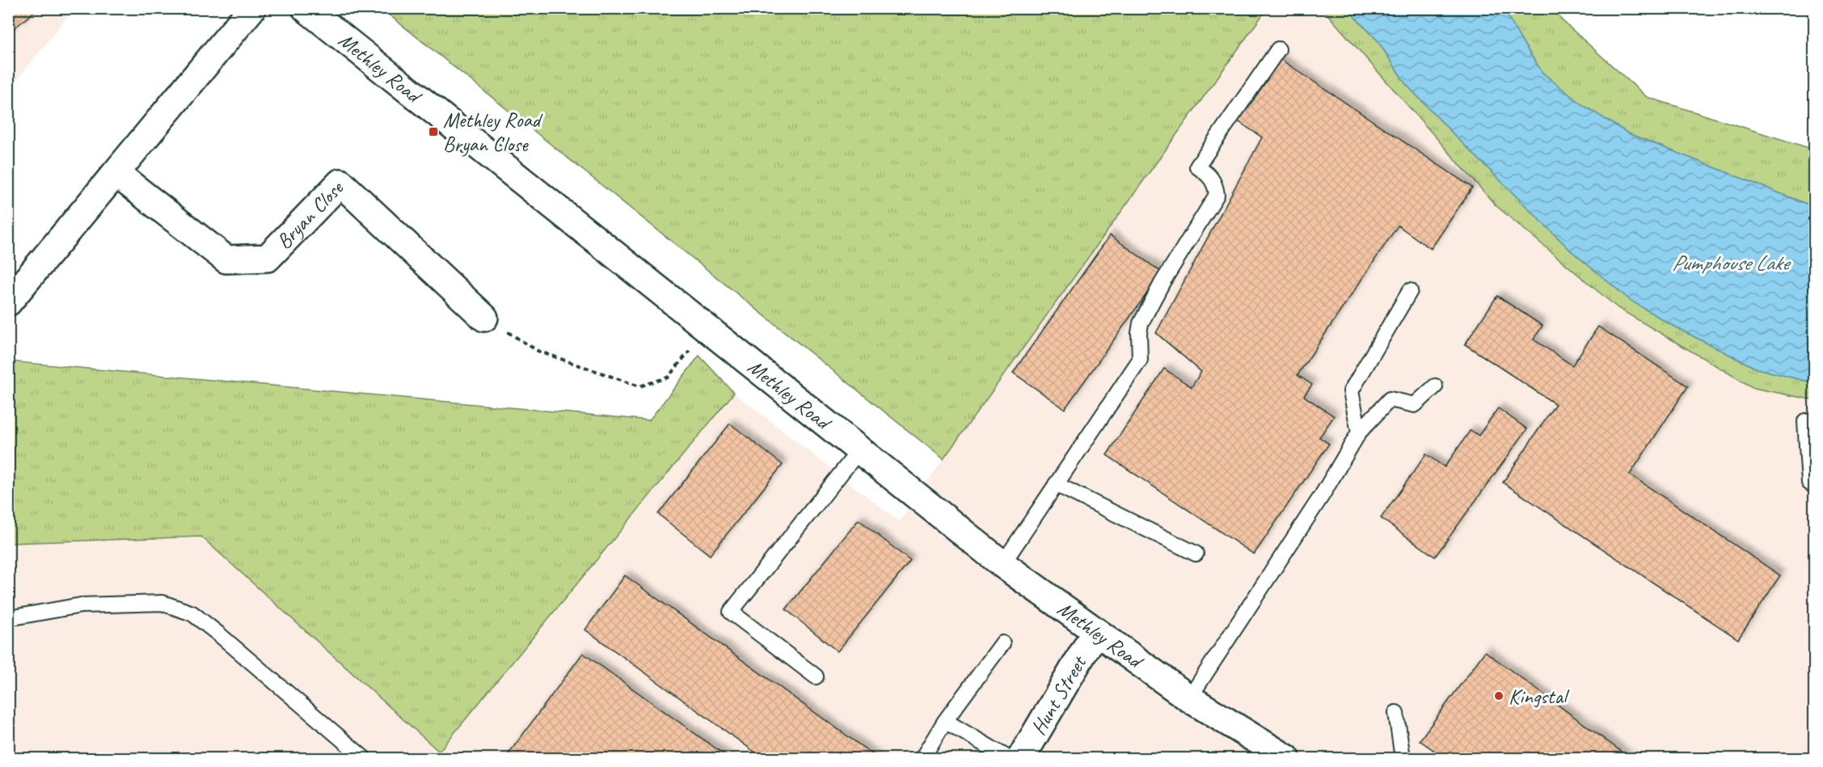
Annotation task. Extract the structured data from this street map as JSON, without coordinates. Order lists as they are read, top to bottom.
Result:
{
  "streets": {
    "main road": ["Methley Road", "Bryan Close", "Hunt Street"]
  },
  "crossings": [
    ["Methley Road", "Hunt Street"]
  ],
  "water": ["Pumphouse Lake"],
  "places": {
    "transit": ["Methley Road Bryan Close"],
    "other": ["Kingstal"]
  }
}
